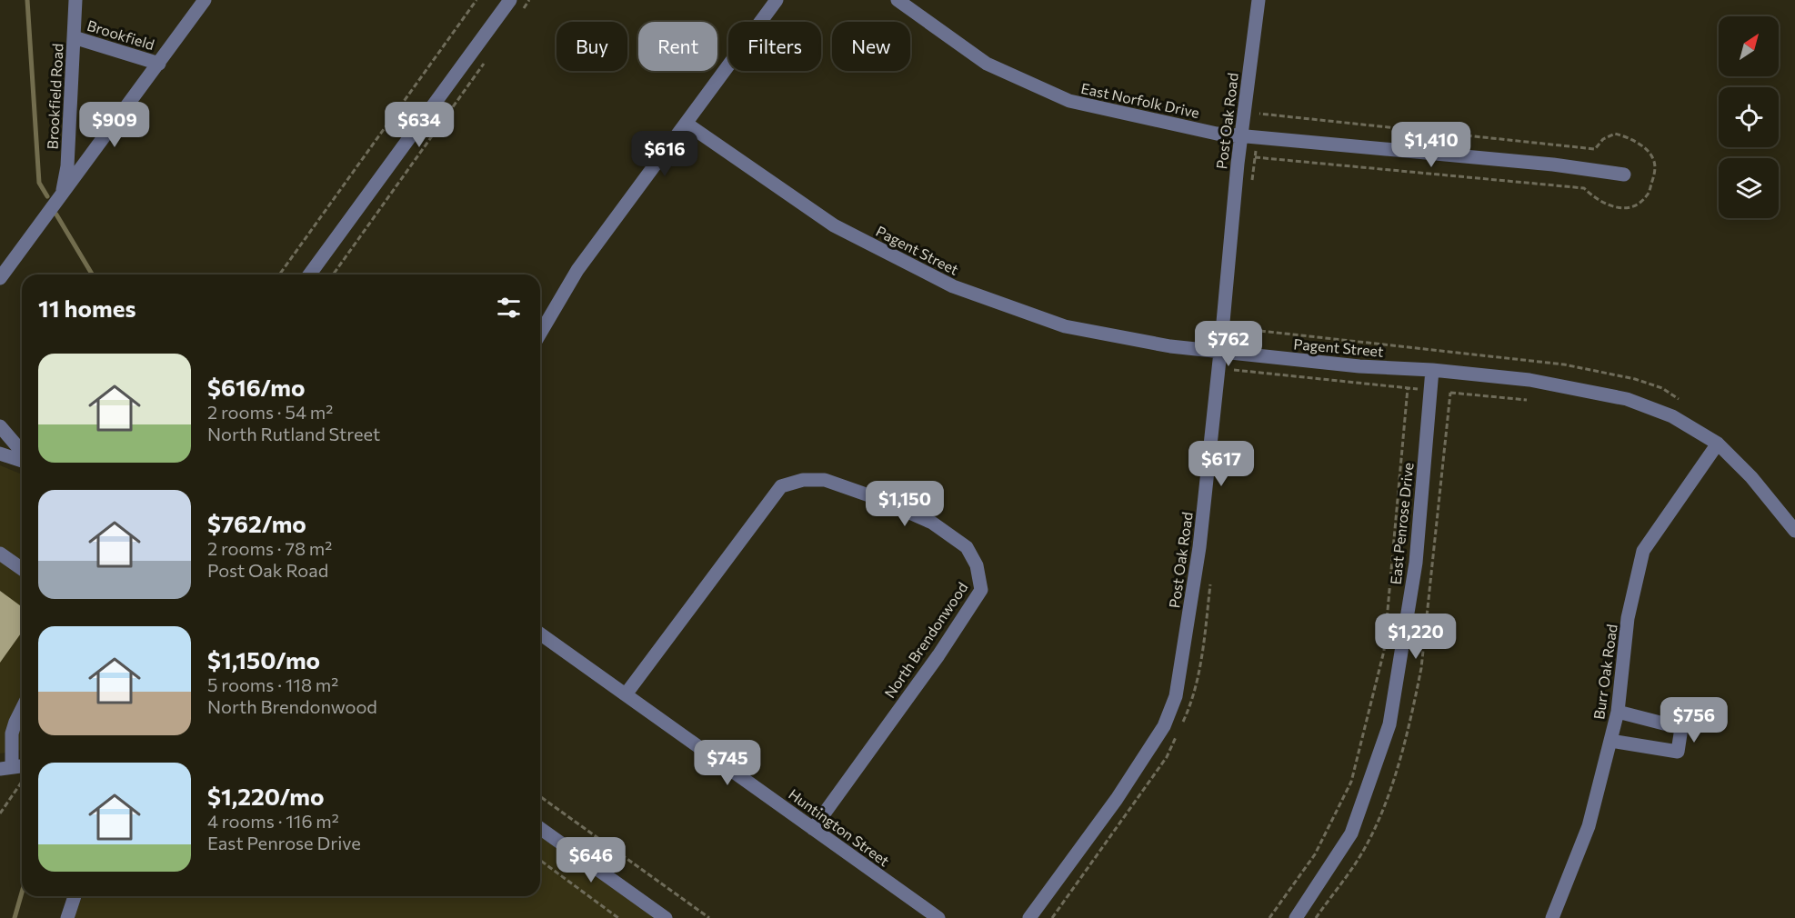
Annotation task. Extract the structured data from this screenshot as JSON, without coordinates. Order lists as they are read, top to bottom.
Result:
{
  "streets": {
    "street": [
      "Brookfield",
      "Brookfield Road",
      "East Norfolk Drive",
      "Post Oak Road",
      "Pagent Street",
      "East Penrose Drive",
      "North Brendonwood",
      "Burr Oak Road",
      "Huntington Street"
    ]
  },
  "crossings": [
    ["Brookfield", "Brookfield Road"],
    ["East Norfolk Drive", "Post Oak Road"],
    ["Post Oak Road", "Pagent Street"],
    ["Pagent Street", "East Penrose Drive"],
    ["Pagent Street", "Burr Oak Road"],
    ["North Brendonwood", "Huntington Street"]
  ],
  "north": "top right",
  "page": {
    "chip": [
      "Buy",
      "Rent",
      "Filters",
      "New"
    ],
    "price": [
      "$909",
      "$634",
      "$1,410",
      "$616",
      "$762",
      "$617",
      "$1,150",
      "$1,220",
      "$756",
      "$745",
      "$646"
    ],
    "heading": "11 homes",
    "list": [
      {
        "name": "$616/mo",
        "note": "2 rooms · 54 m² · North Rutland Street"
      },
      {
        "name": "$762/mo",
        "note": "2 rooms · 78 m² · Post Oak Road"
      },
      {
        "name": "$1,150/mo",
        "note": "5 rooms · 118 m² · North Brendonwood"
      },
      {
        "name": "$1,220/mo",
        "note": "4 rooms · 116 m² · East Penrose Drive"
      }
    ]
  }
}
